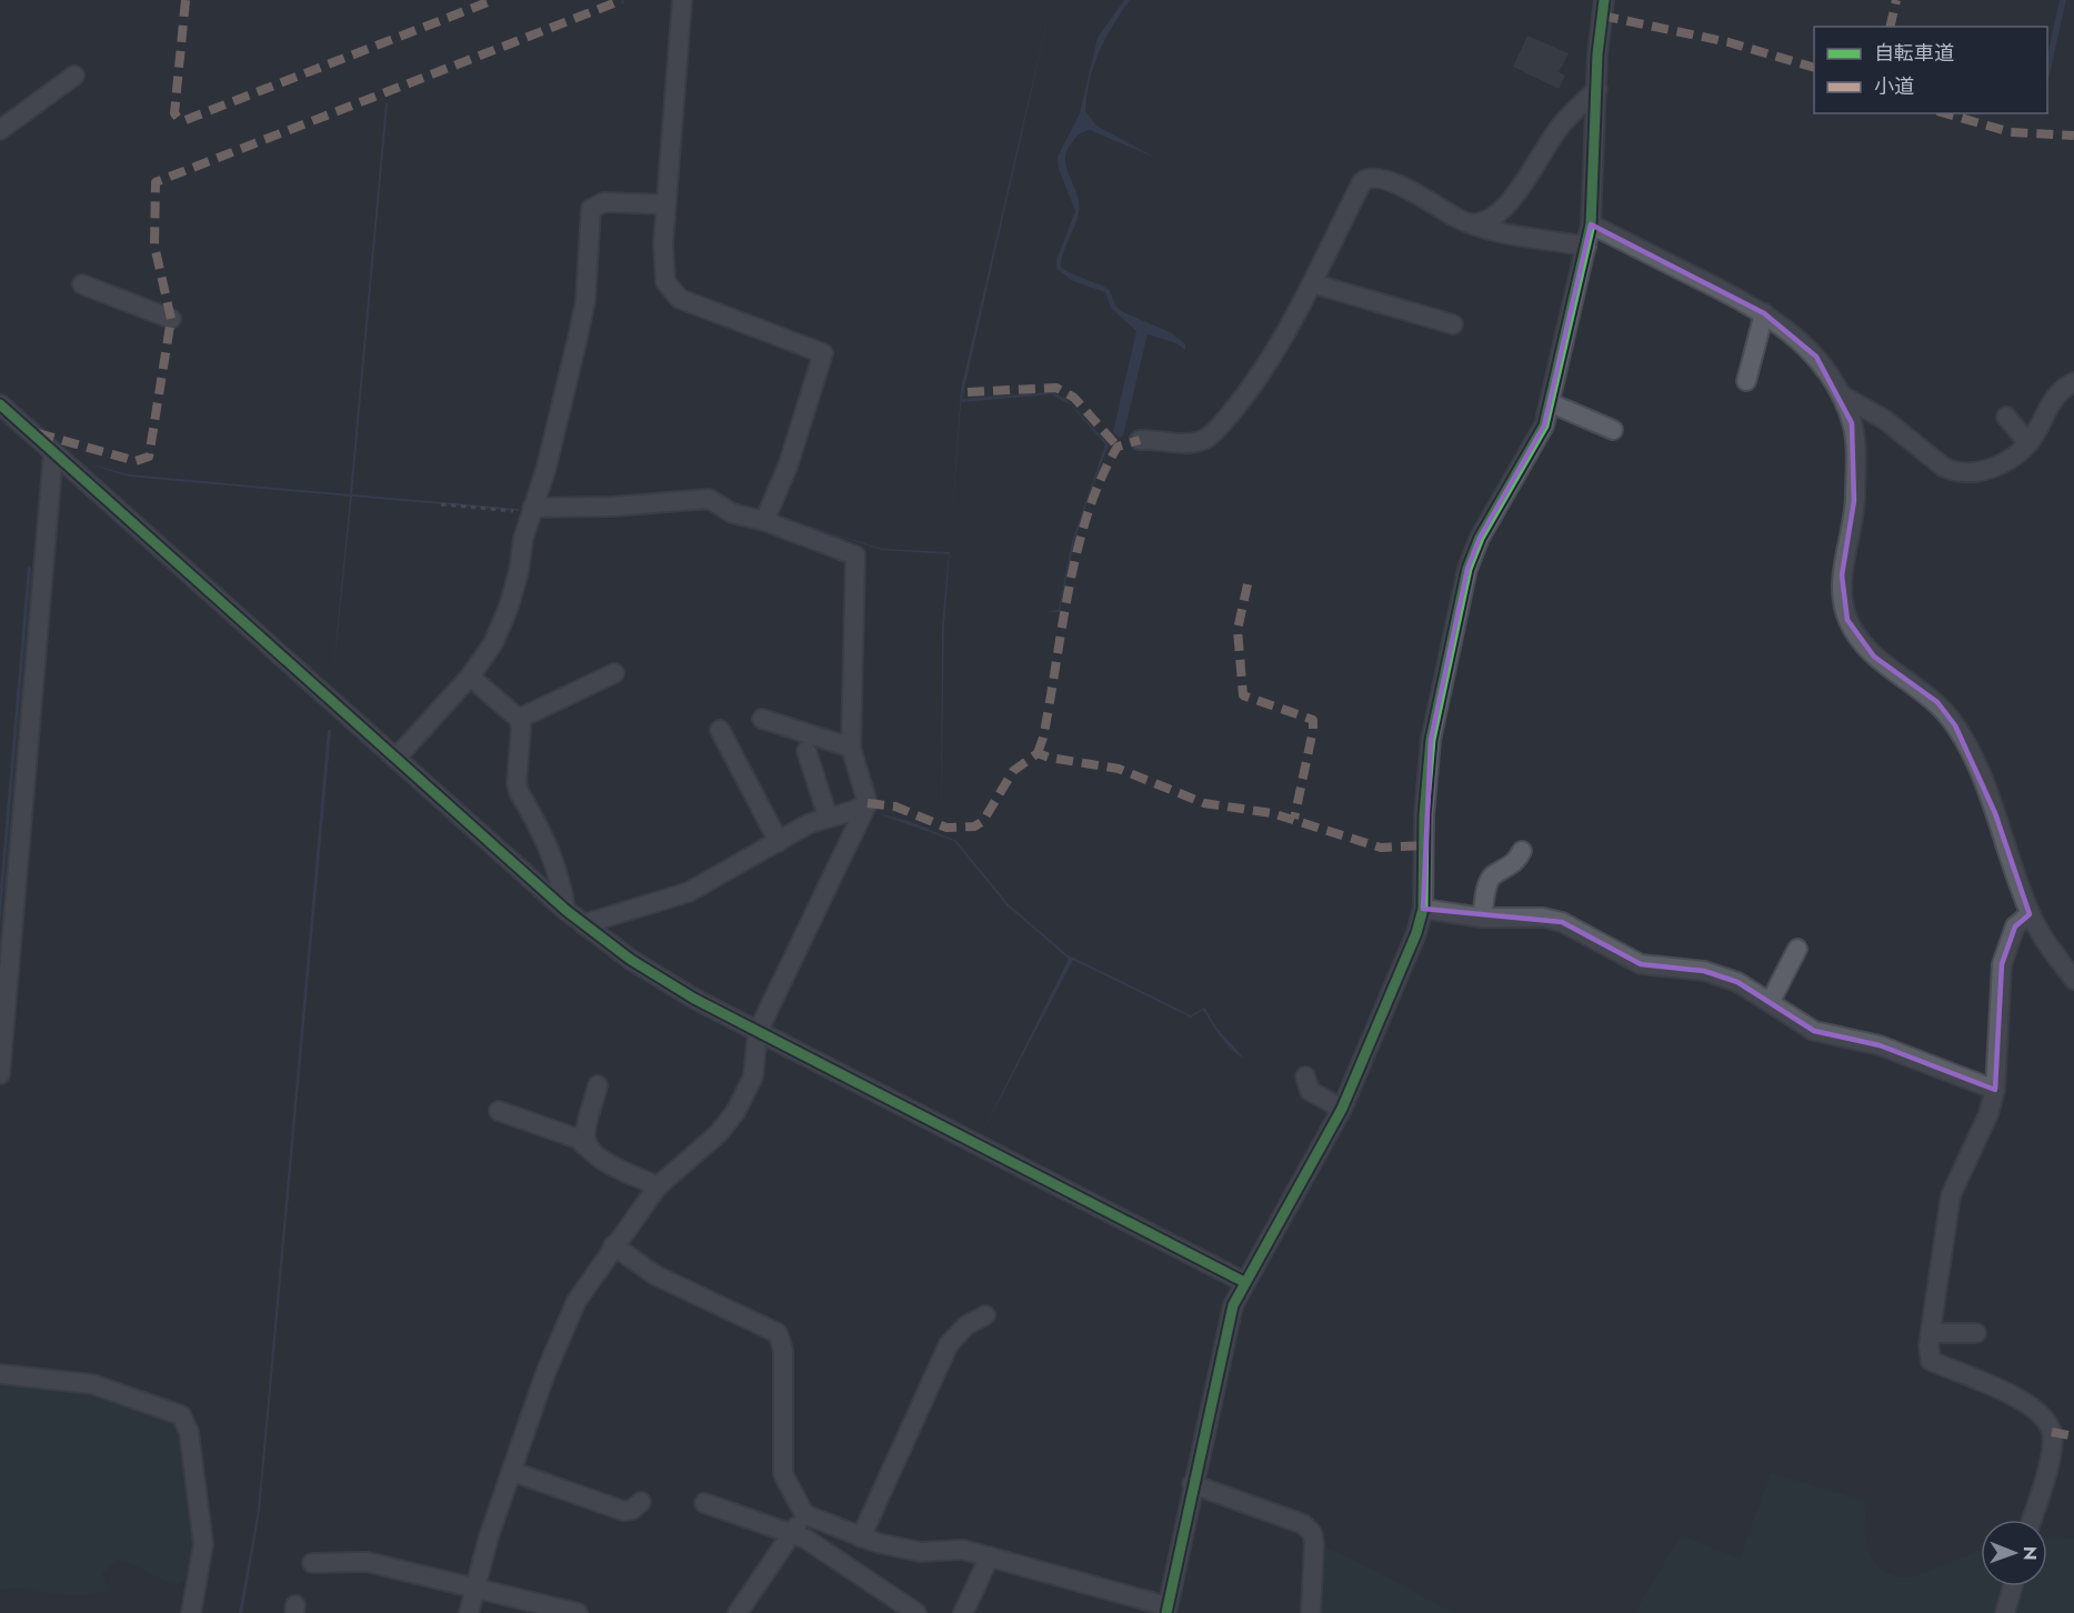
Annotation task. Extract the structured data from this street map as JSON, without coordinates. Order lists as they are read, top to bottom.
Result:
{
  "legend": ["自転車道", "小道"],
  "north": "right"
}
